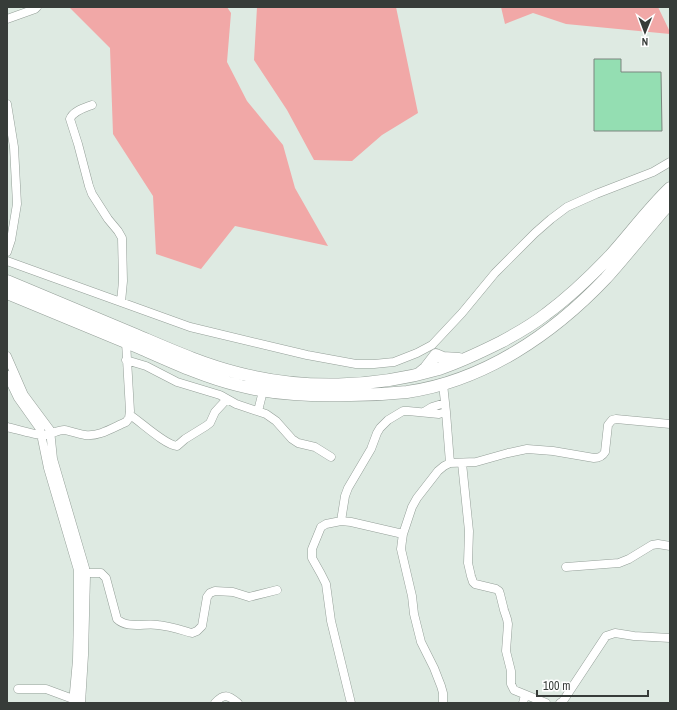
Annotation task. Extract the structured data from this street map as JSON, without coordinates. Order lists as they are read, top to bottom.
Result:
{
  "scale_bar": "100 m",
  "north": "bottom"
}
